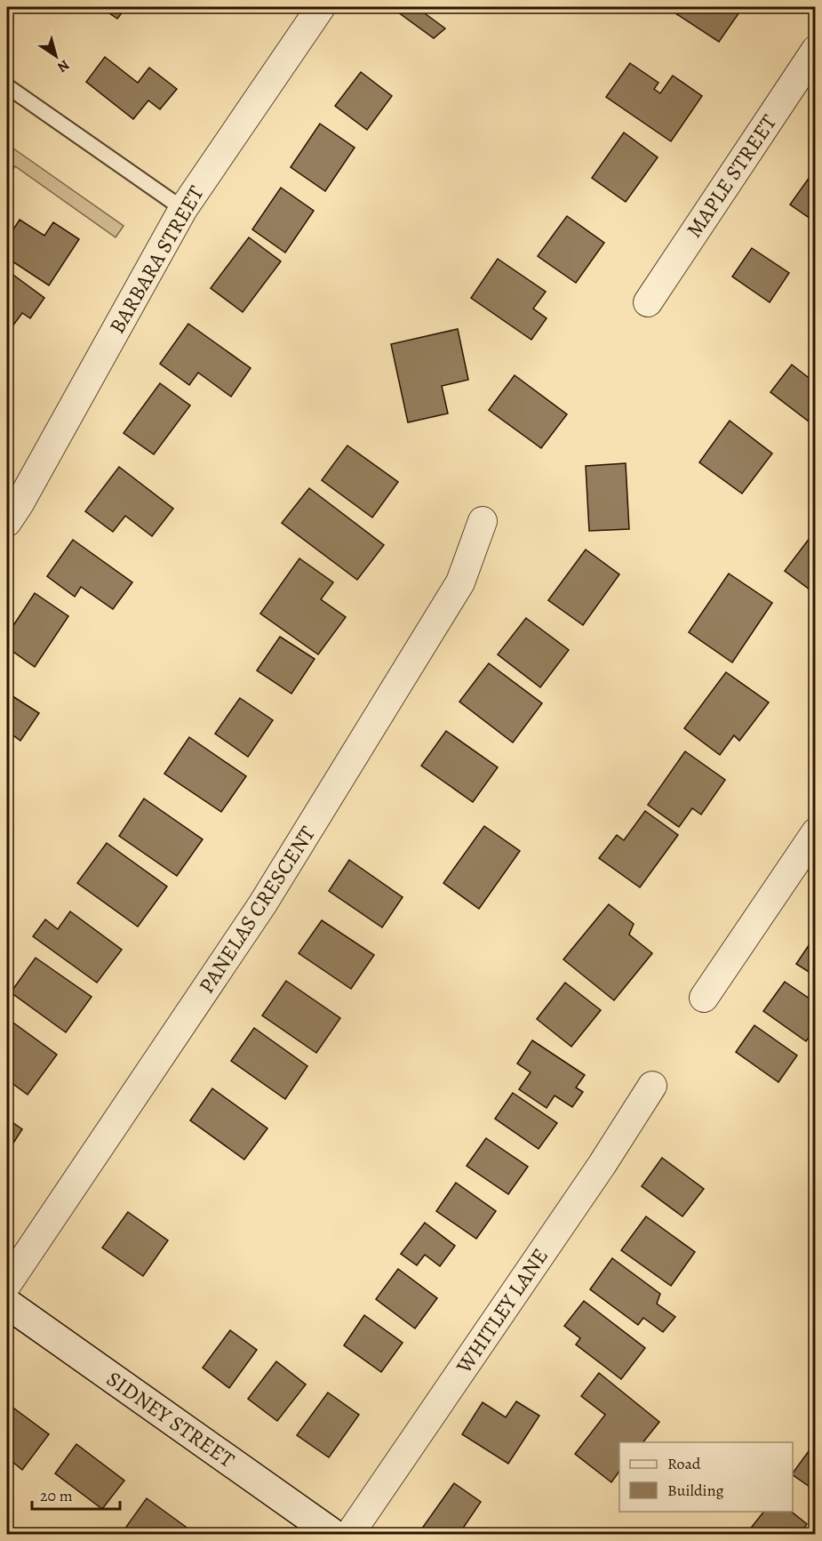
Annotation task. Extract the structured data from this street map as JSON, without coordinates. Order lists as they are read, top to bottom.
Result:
{
  "streets": {
    "main road": ["SIDNEY STREET"],
    "street": [
      "MAPLE STREET",
      "BARBARA STREET",
      "PANELAS CRESCENT",
      "WHITLEY LANE"
    ]
  },
  "legend": ["Road", "Building"],
  "scale_bar": "20 m",
  "north": "bottom right"
}
